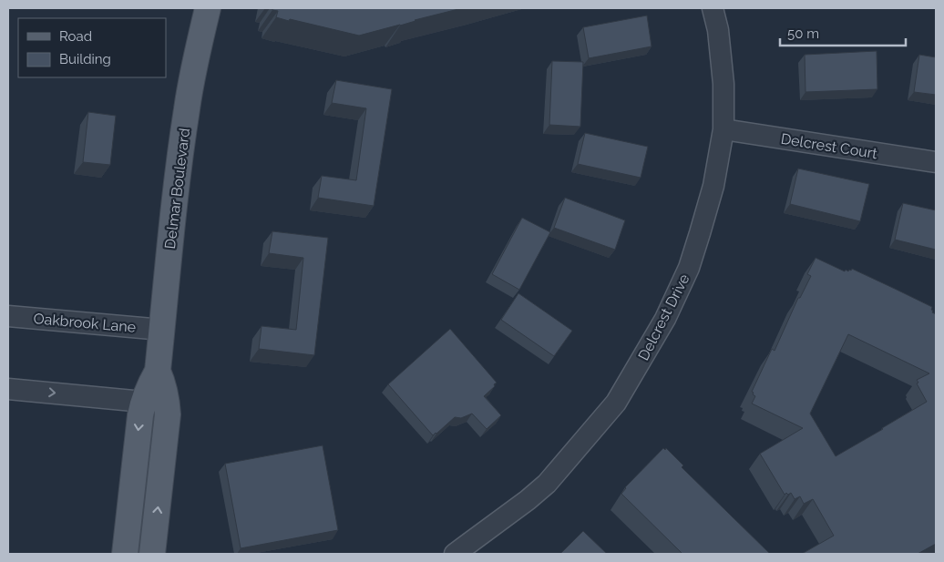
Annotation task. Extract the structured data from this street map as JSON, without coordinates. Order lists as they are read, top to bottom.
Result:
{
  "streets": {
    "main road": ["Delmar Boulevard"],
    "street": ["Delcrest Court", "Delcrest Drive", "Oakbrook Lane"]
  },
  "crossings": [
    ["Delcrest Court", "Delcrest Drive"],
    ["Delmar Boulevard", "Oakbrook Lane"]
  ],
  "legend": ["Road", "Building"],
  "scale_bar": "50 m"
}
